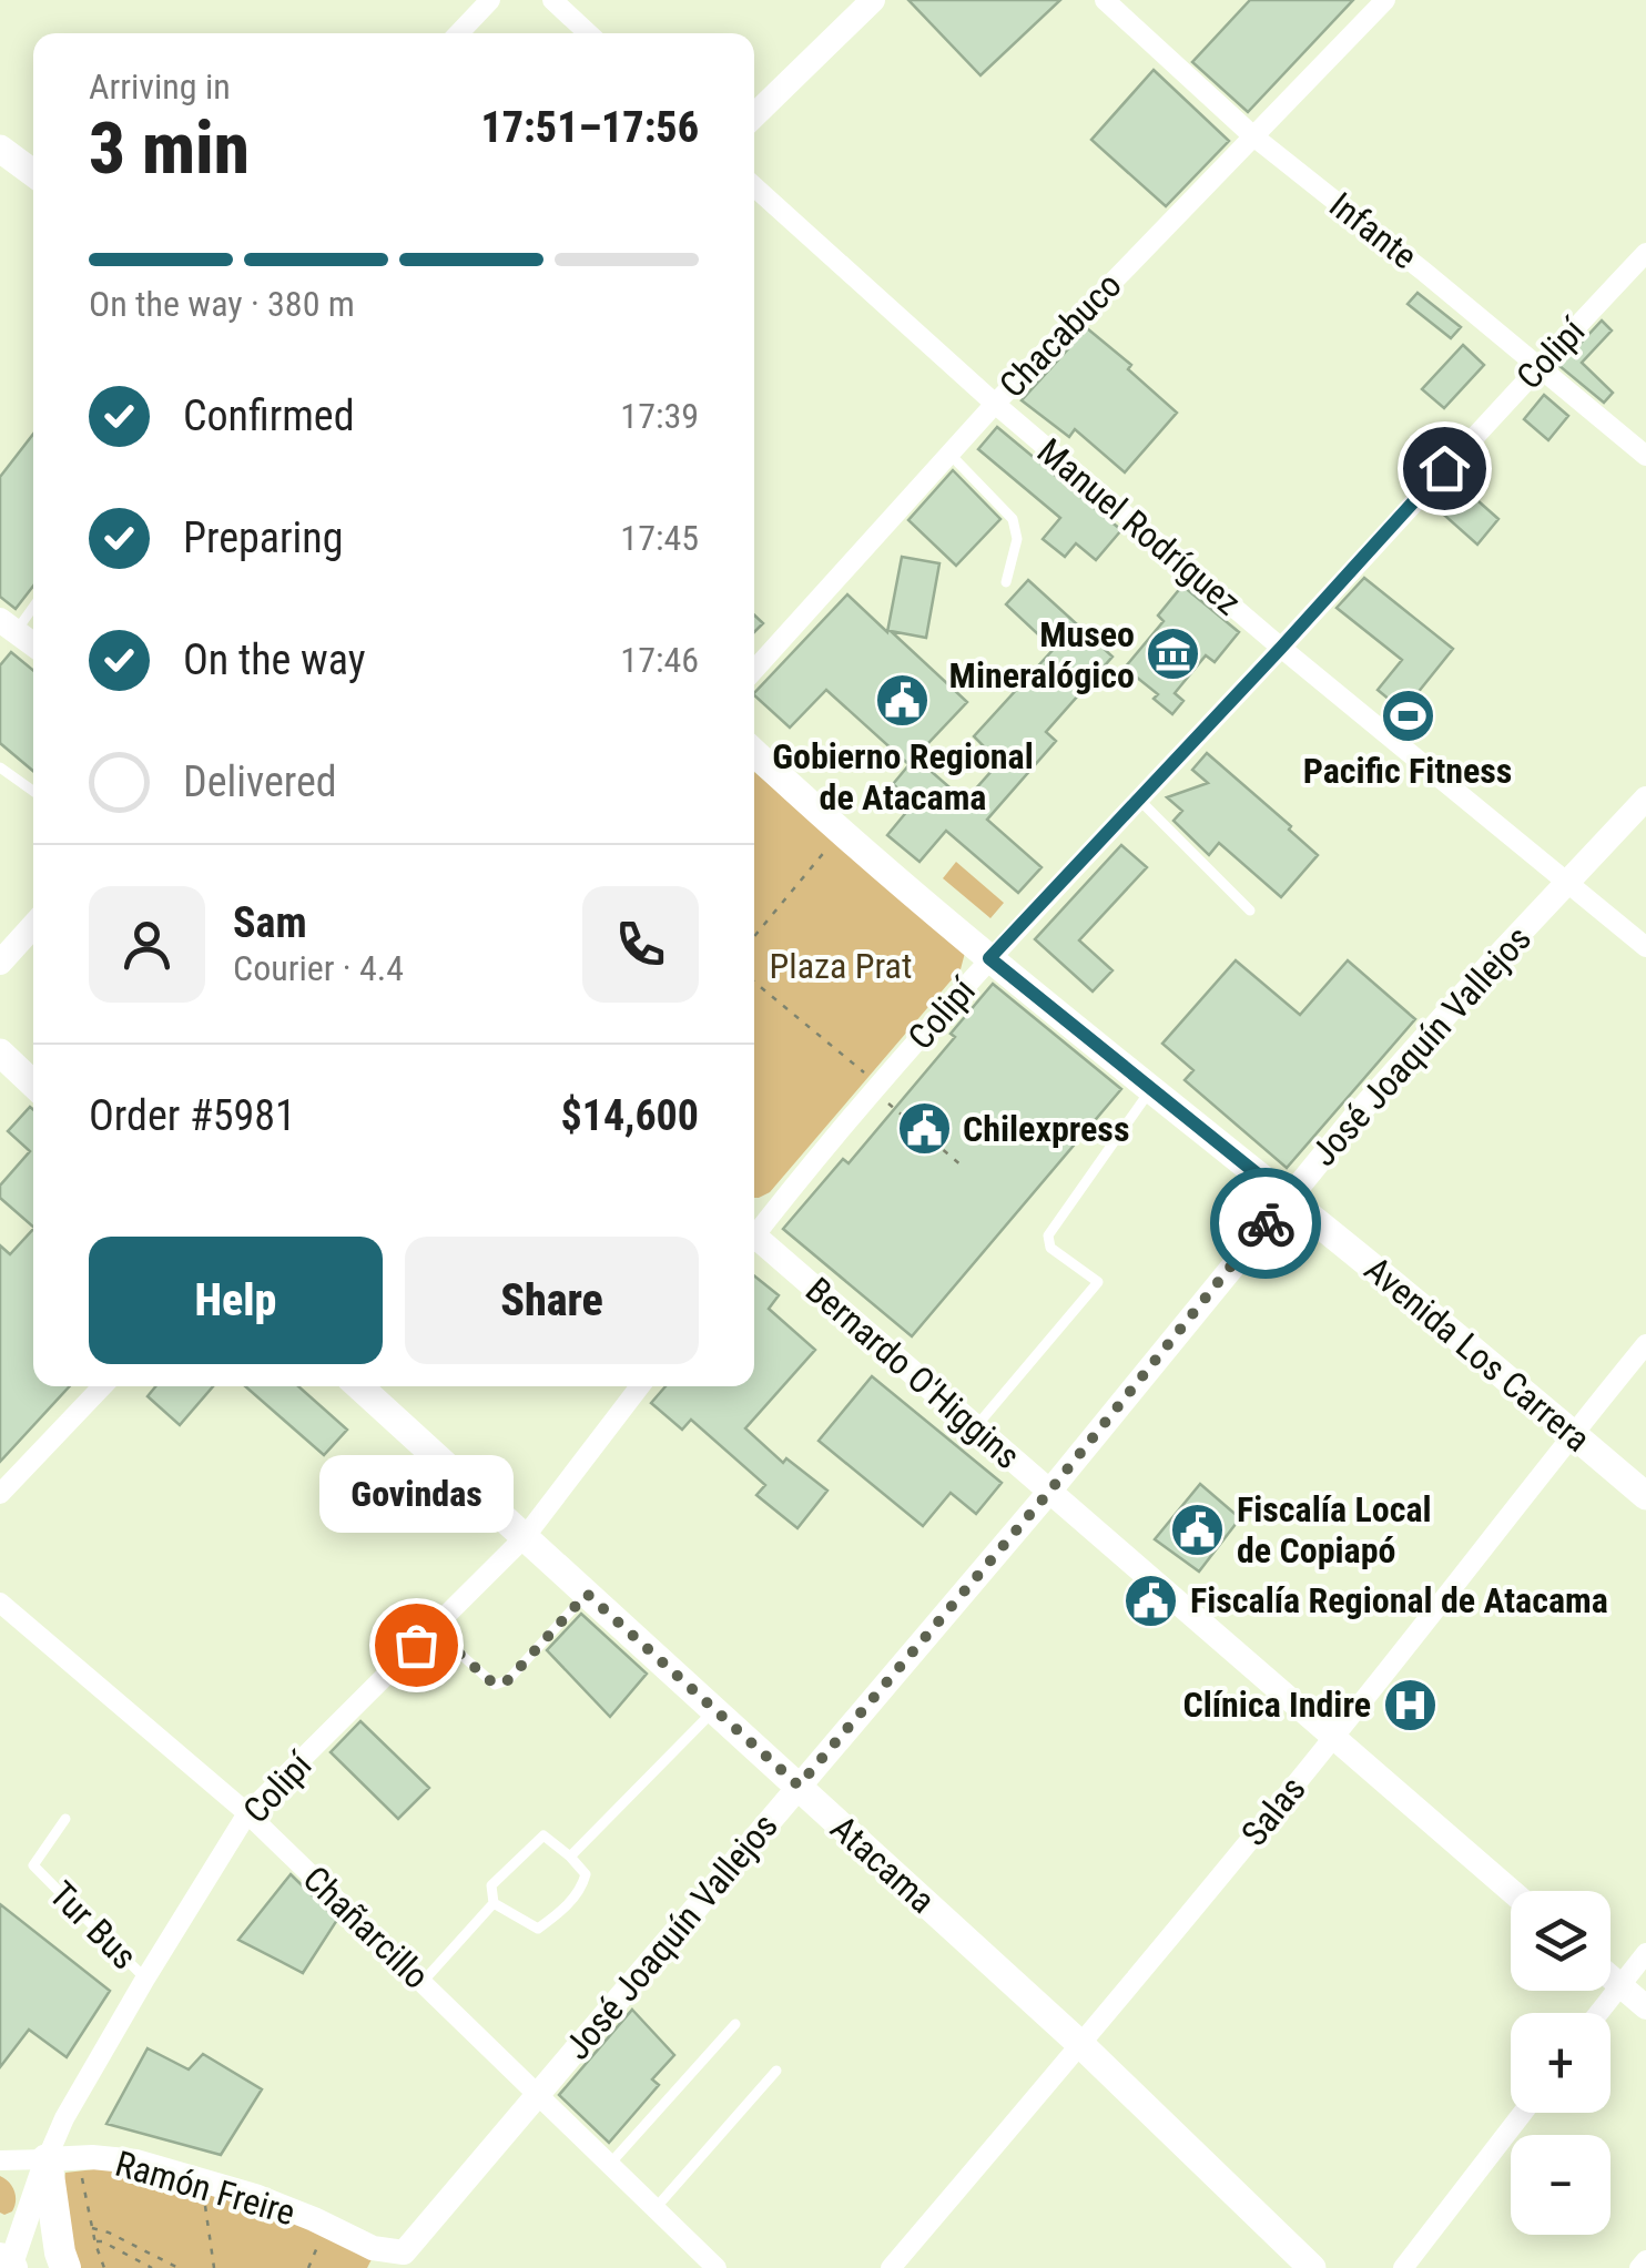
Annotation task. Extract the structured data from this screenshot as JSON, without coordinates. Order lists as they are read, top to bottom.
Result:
{
  "streets": {
    "main road": [
      "Colipí",
      "José Joaquín Vallejos",
      "Avenida Los Carrera",
      "Bernardo O'Higgins",
      "Atacama",
      "Ramón Freire"
    ],
    "street": [
      "Infante",
      "Chacabuco",
      "Manuel Rodríguez",
      "Salas",
      "Chañarcillo"
    ],
    "lane": ["Tur Bus"]
  },
  "crossings": [
    ["Infante", "Chacabuco"],
    ["Infante", "Colipí"],
    ["Chacabuco", "Manuel Rodríguez"],
    ["Colipí", "Manuel Rodríguez"],
    ["Colipí", "Avenida Los Carrera"],
    ["Colipí", "Atacama"],
    ["Colipí", "Tur Bus"],
    ["Colipí", "Chañarcillo"],
    ["Colipí", "Ramón Freire"],
    ["Manuel Rodríguez", "José Joaquín Vallejos"],
    ["José Joaquín Vallejos", "Avenida Los Carrera"],
    ["José Joaquín Vallejos", "Bernardo O'Higgins"],
    ["José Joaquín Vallejos", "Atacama"],
    ["José Joaquín Vallejos", "Chañarcillo"],
    ["José Joaquín Vallejos", "Ramón Freire"],
    ["Avenida Los Carrera", "Salas"],
    ["Bernardo O'Higgins", "Salas"],
    ["Salas", "Atacama"]
  ],
  "parks": ["Plaza Prat"],
  "places": {
    "museum": ["Museo Mineralógico"],
    "public building": [
      "Gobierno Regional de Atacama",
      "Chilexpress",
      "Fiscalía Local de Copiapó",
      "Fiscalía Regional de Atacama"
    ],
    "sports": ["Pacific Fitness"],
    "other": ["Govindas"],
    "hospital": ["Clínica Indire"]
  },
  "page": {
    "heading": ["3 min", "Arriving in", "17:51–17:56"],
    "panel": [
      "Sam",
      "Courier · 4.4",
      "Order #5981",
      "$14,600"
    ],
    "bar": "On the way · 380 m",
    "list": [
      ["Confirmed", "17:39"],
      ["Preparing", "17:45"],
      ["On the way", "17:46"],
      "Delivered"
    ],
    "buttons": ["Help", "Share"],
    "bubble": "Govindas",
    "map_buttons": ["+", "−"]
  }
}
